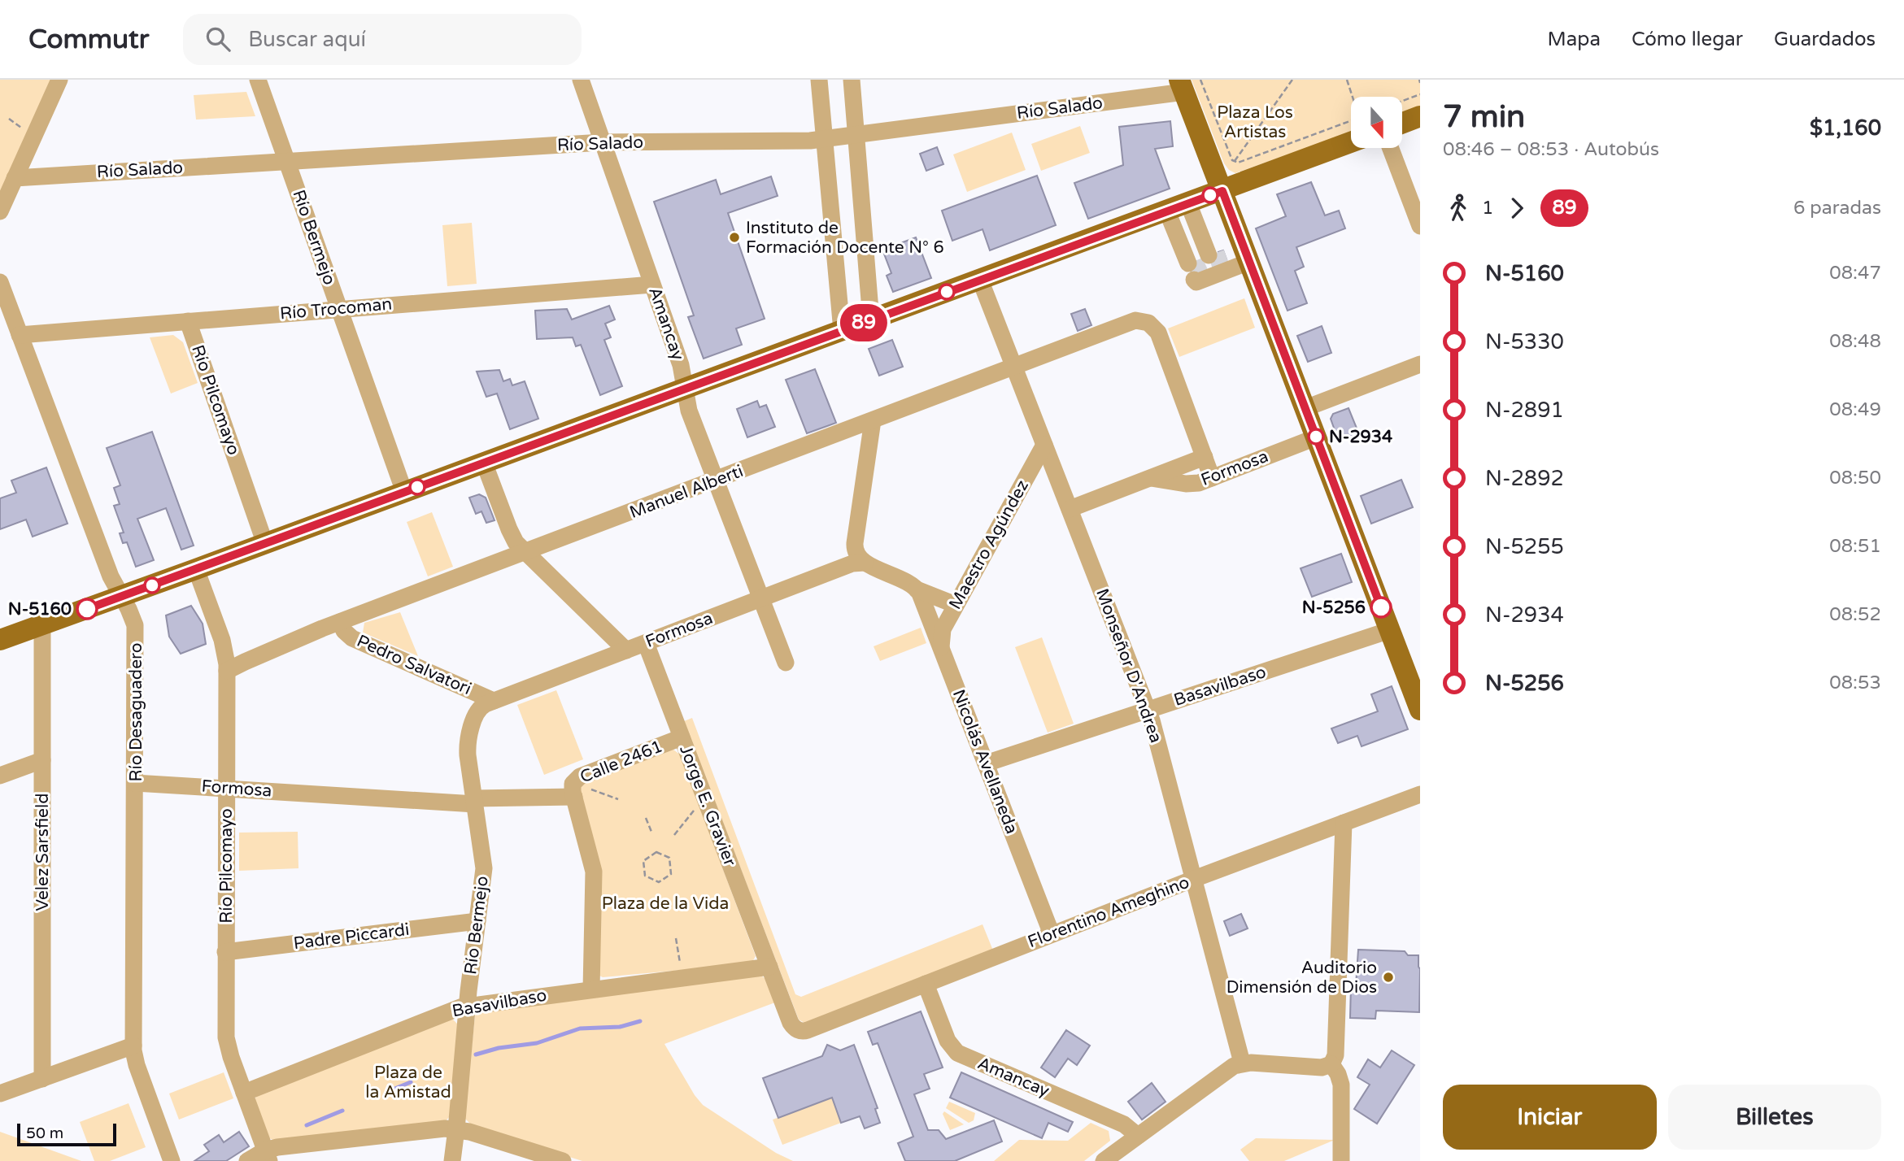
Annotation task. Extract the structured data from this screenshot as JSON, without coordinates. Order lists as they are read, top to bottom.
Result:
{
  "streets": {
    "street": [
      "Río Salado",
      "Río Bermejo",
      "Río Trocoman",
      "Amancay",
      "Río Pilcomayo",
      "Formosa",
      "Manuel Alberti",
      "Maestro Agúndez",
      "Pedro Salvatori",
      "Monseñor D'Andrea",
      "Basavilbaso",
      "Río Desaguadero",
      "Calle 2461",
      "Nicolás Avellaneda",
      "Jorge E. Gravier",
      "Velez Sarsfield",
      "Florentino Ameghino",
      "Padre Piccardi"
    ]
  },
  "crossings": [
    ["Río Salado", "Río Bermejo"],
    ["Río Salado", "Amancay"],
    ["Río Bermejo", "Río Trocoman"],
    ["Río Bermejo", "Formosa"],
    ["Río Bermejo", "Pedro Salvatori"],
    ["Río Bermejo", "Basavilbaso"],
    ["Río Bermejo", "Calle 2461"],
    ["Río Bermejo", "Padre Piccardi"],
    ["Río Trocoman", "Amancay"],
    ["Río Trocoman", "Río Pilcomayo"],
    ["Río Trocoman", "Río Desaguadero"],
    ["Amancay", "Formosa"],
    ["Amancay", "Manuel Alberti"],
    ["Amancay", "Florentino Ameghino"],
    ["Río Pilcomayo", "Formosa"],
    ["Río Pilcomayo", "Manuel Alberti"],
    ["Río Pilcomayo", "Basavilbaso"],
    ["Río Pilcomayo", "Padre Piccardi"],
    ["Formosa", "Manuel Alberti"],
    ["Formosa", "Pedro Salvatori"],
    ["Formosa", "Monseñor D'Andrea"],
    ["Formosa", "Río Desaguadero"],
    ["Formosa", "Calle 2461"],
    ["Formosa", "Jorge E. Gravier"],
    ["Manuel Alberti", "Pedro Salvatori"],
    ["Manuel Alberti", "Monseñor D'Andrea"],
    ["Maestro Agúndez", "Monseñor D'Andrea"],
    ["Maestro Agúndez", "Nicolás Avellaneda"],
    ["Monseñor D'Andrea", "Basavilbaso"],
    ["Monseñor D'Andrea", "Florentino Ameghino"],
    ["Basavilbaso", "Nicolás Avellaneda"],
    ["Basavilbaso", "Jorge E. Gravier"],
    ["Calle 2461", "Jorge E. Gravier"],
    ["Nicolás Avellaneda", "Florentino Ameghino"],
    ["Jorge E. Gravier", "Florentino Ameghino"]
  ],
  "parks": ["Plaza Los Artistas", "Plaza de la Vida", "Plaza de la Amistad"],
  "places": [
    "Instituto de Formación Docente N° 6",
    "N-2934",
    "N-5256",
    "N-5160",
    "Auditorio Dimensión de Dios"
  ],
  "lines": ["bus line 89"],
  "scale_bar": "50 m",
  "north": "bottom",
  "page": {
    "header": "Commutr",
    "search": "Buscar aquí",
    "nav": ["Mapa", "Cómo llegar", "Guardados"],
    "on_map": "89",
    "heading": ["7 min", "08:46 – 08:53 · Autobús", "$1,160"],
    "legs": ["1", "89", "6 paradas"],
    "list": [
      {
        "name": "N-5160",
        "value": "08:47"
      },
      {
        "name": "N-5330",
        "value": "08:48"
      },
      {
        "name": "N-2891",
        "value": "08:49"
      },
      {
        "name": "N-2892",
        "value": "08:50"
      },
      {
        "name": "N-5255",
        "value": "08:51"
      },
      {
        "name": "N-2934",
        "value": "08:52"
      },
      {
        "name": "N-5256",
        "value": "08:53"
      }
    ],
    "buttons": ["Iniciar", "Billetes"],
    "scale": "50 m"
  }
}
